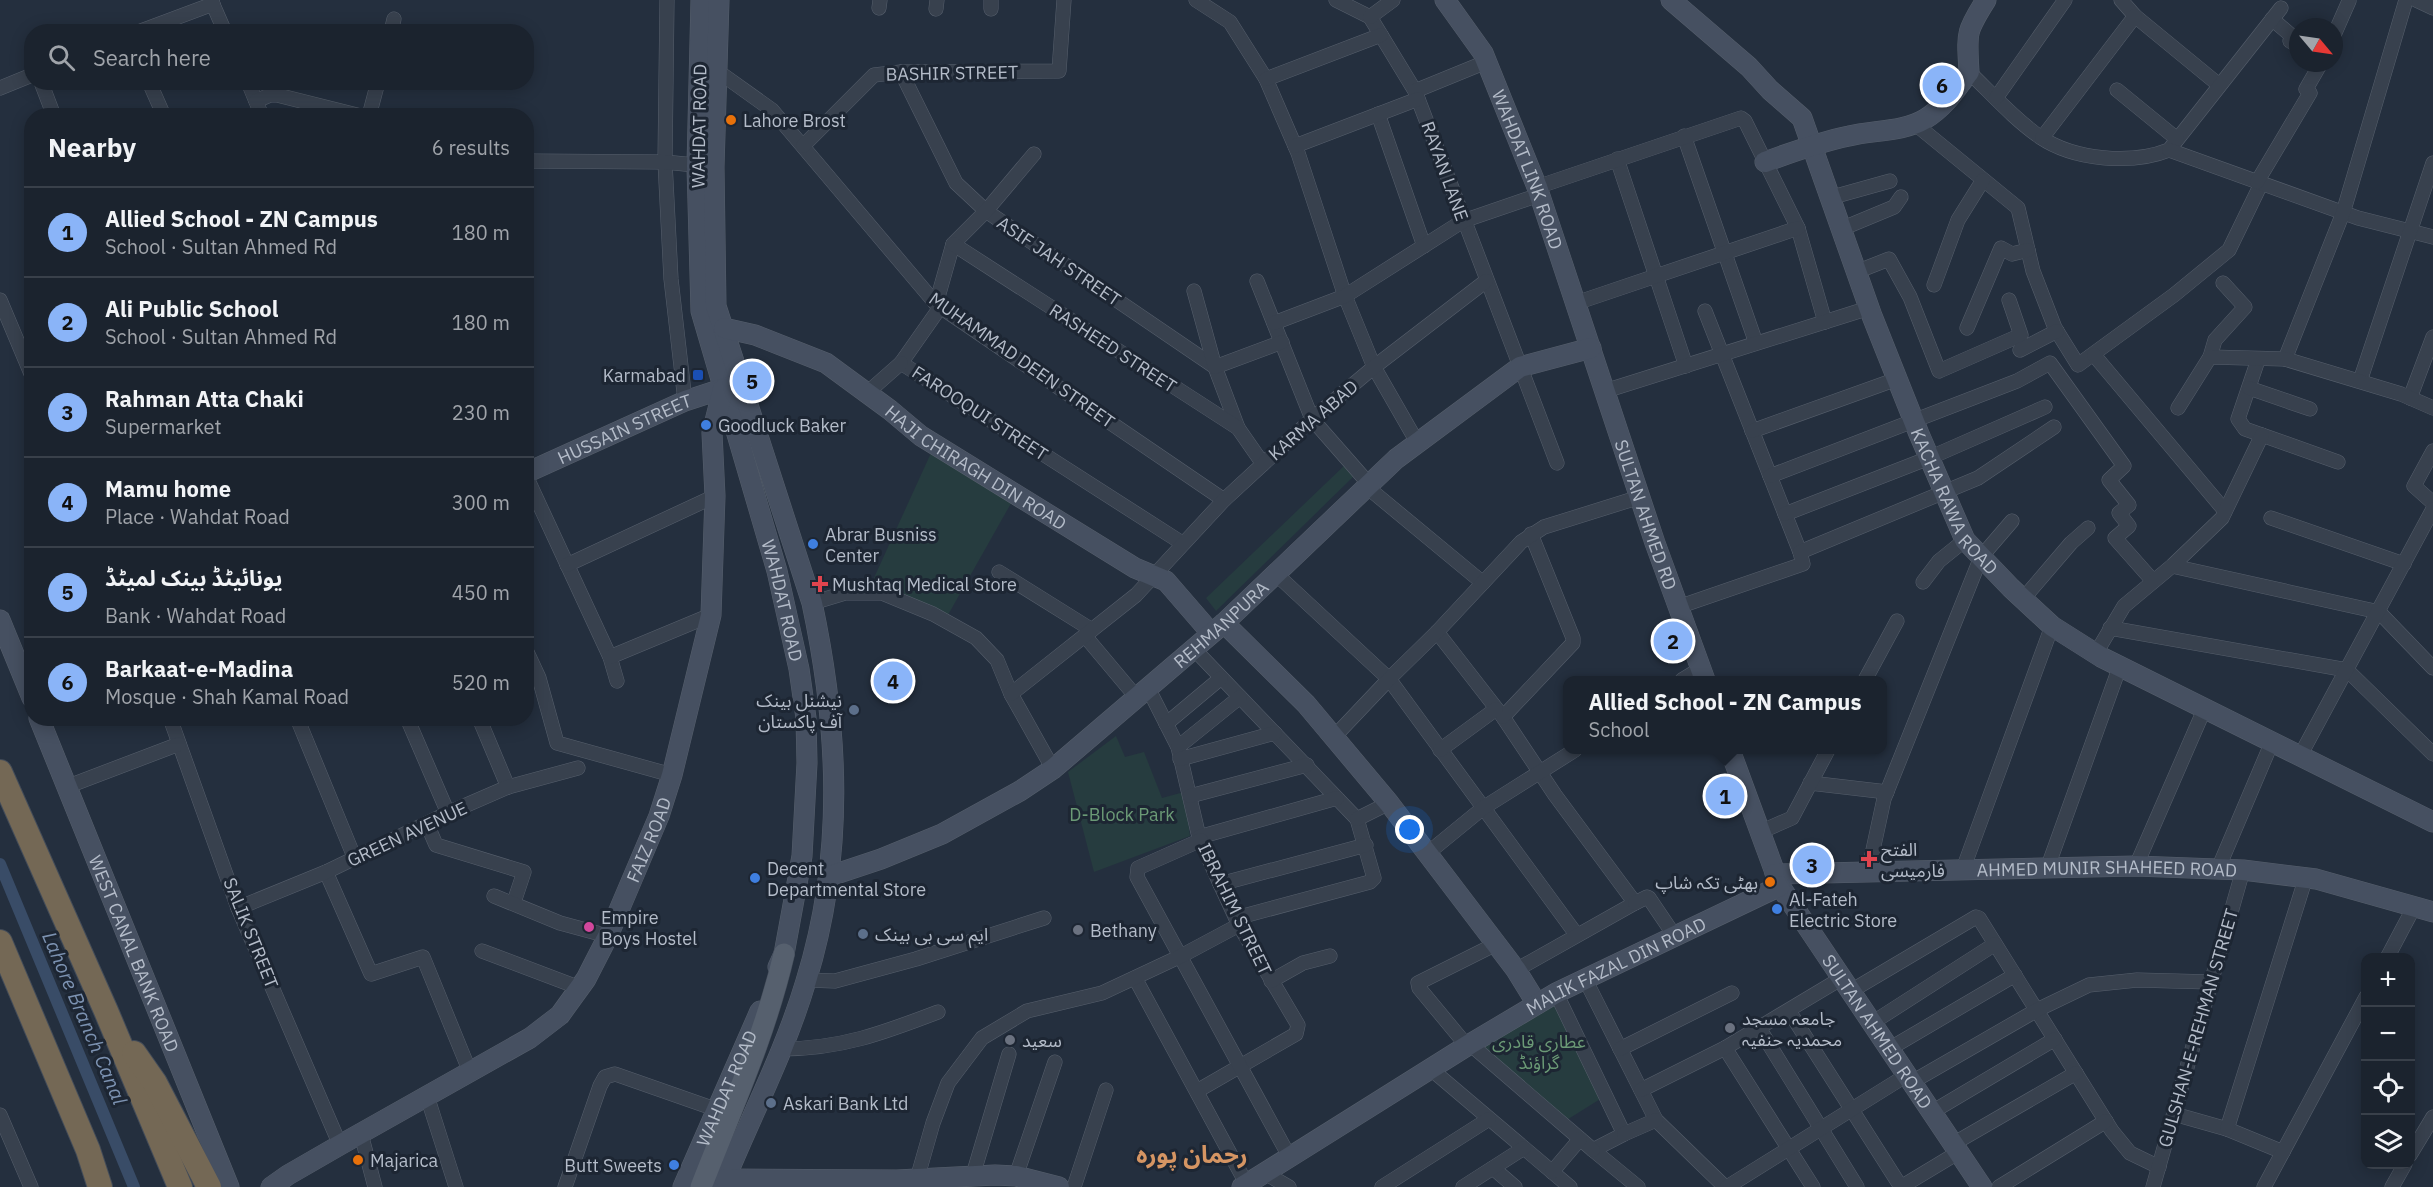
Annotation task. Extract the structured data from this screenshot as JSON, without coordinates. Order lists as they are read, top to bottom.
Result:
{
  "streets": {
    "street": [
      "BASHIR STREET",
      "WAHDAT ROAD",
      "WAHDAT LINK ROAD",
      "RAYAN LANE",
      "ASIF JAH STREET",
      "RASHEED STREET",
      "MUHAMMAD DEEN STREET",
      "FAROOQUI STREET",
      "KARMA ABAD",
      "HUSSAIN STREET",
      "HAJI CHIRAGH DIN ROAD",
      "KACHA RAWA ROAD",
      "SULTAN AHMED RD",
      "REHMANPURA",
      "GREEN AVENUE",
      "FAIZ ROAD",
      "AHMED MUNIR SHAHEED ROAD",
      "IBRAHIM STREET",
      "SALIK STREET",
      "WEST CANAL BANK ROAD",
      "MALIK FAZAL DIN ROAD",
      "GULSHAN-E-REHMAN STREET",
      "SULTAN AHMED ROAD"
    ]
  },
  "crossings": [
    ["BASHIR STREET", "ASIF JAH STREET"],
    ["BASHIR STREET", "MUHAMMAD DEEN STREET"],
    ["WAHDAT ROAD", "MUHAMMAD DEEN STREET"],
    ["WAHDAT ROAD", "HUSSAIN STREET"],
    ["WAHDAT ROAD", "HAJI CHIRAGH DIN ROAD"],
    ["WAHDAT ROAD", "REHMANPURA"],
    ["WAHDAT ROAD", "FAIZ ROAD"],
    ["WAHDAT LINK ROAD", "SULTAN AHMED RD"],
    ["WAHDAT LINK ROAD", "REHMANPURA"],
    ["RAYAN LANE", "KARMA ABAD"],
    ["RAYAN LANE", "REHMANPURA"],
    ["ASIF JAH STREET", "FAROOQUI STREET"],
    ["RASHEED STREET", "FAROOQUI STREET"],
    ["RASHEED STREET", "KARMA ABAD"],
    ["MUHAMMAD DEEN STREET", "FAROOQUI STREET"],
    ["MUHAMMAD DEEN STREET", "KARMA ABAD"],
    ["FAROOQUI STREET", "KARMA ABAD"],
    ["KARMA ABAD", "HAJI CHIRAGH DIN ROAD"],
    ["KARMA ABAD", "IBRAHIM STREET"],
    ["HUSSAIN STREET", "FAIZ ROAD"],
    ["HAJI CHIRAGH DIN ROAD", "REHMANPURA"],
    ["HAJI CHIRAGH DIN ROAD", "MALIK FAZAL DIN ROAD"],
    ["SULTAN AHMED RD", "REHMANPURA"],
    ["REHMANPURA", "IBRAHIM STREET"],
    ["GREEN AVENUE", "SALIK STREET"],
    ["FAIZ ROAD", "SALIK STREET"],
    ["AHMED MUNIR SHAHEED ROAD", "MALIK FAZAL DIN ROAD"],
    ["AHMED MUNIR SHAHEED ROAD", "GULSHAN-E-REHMAN STREET"],
    ["AHMED MUNIR SHAHEED ROAD", "SULTAN AHMED ROAD"],
    ["MALIK FAZAL DIN ROAD", "SULTAN AHMED ROAD"]
  ],
  "districts": ["رحمان پورہ"],
  "water": ["Lahore Branch Canal"],
  "parks": ["D-Block Park", "عطاری قادری گراؤنڈ"],
  "places": {
    "other": [
      "Lahore Brost",
      "Goodluck Baker",
      "Abrar Busniss Center",
      "نیشنل بینک آف پاکستان",
      "Decent Departmental Store",
      "بھٹی تکہ شاپ",
      "Al-Fateh Electric Store",
      "Empire Boys Hostel",
      "Bethany",
      "ایم سی بی بینک",
      "جامعہ مسجد محمدیہ حنفیہ",
      "سعید",
      "Askari Bank Ltd",
      "Majarica",
      "Butt Sweets"
    ],
    "transit": ["Karmabad"],
    "health": ["Mushtaq Medical Store", "الفتح فارمیسی"]
  },
  "north": "bottom right",
  "page": {
    "search": "Search here",
    "pins": [
      "6",
      "5",
      "2",
      "4",
      "1",
      "3"
    ],
    "heading": ["Nearby", "6 results"],
    "list": [
      {
        "mark": "1",
        "name": "Allied School - ZN Campus",
        "note": "School · Sultan Ahmed Rd",
        "value": "180 m"
      },
      {
        "mark": "2",
        "name": "Ali Public School",
        "note": "School · Sultan Ahmed Rd",
        "value": "180 m"
      },
      {
        "mark": "3",
        "name": "Rahman Atta Chaki",
        "note": "Supermarket",
        "value": "230 m"
      },
      {
        "mark": "4",
        "name": "Mamu home",
        "note": "Place · Wahdat Road",
        "value": "300 m"
      },
      {
        "mark": "5",
        "name": "یونائیٹڈ بینک لمیٹڈ",
        "note": "Bank · Wahdat Road",
        "value": "450 m"
      },
      {
        "mark": "6",
        "name": "Barkaat-e-Madina",
        "note": "Mosque · Shah Kamal Road",
        "value": "520 m"
      }
    ],
    "popup": ["Allied School - ZN Campus", "School"],
    "map_buttons": ["+", "−"]
  }
}
